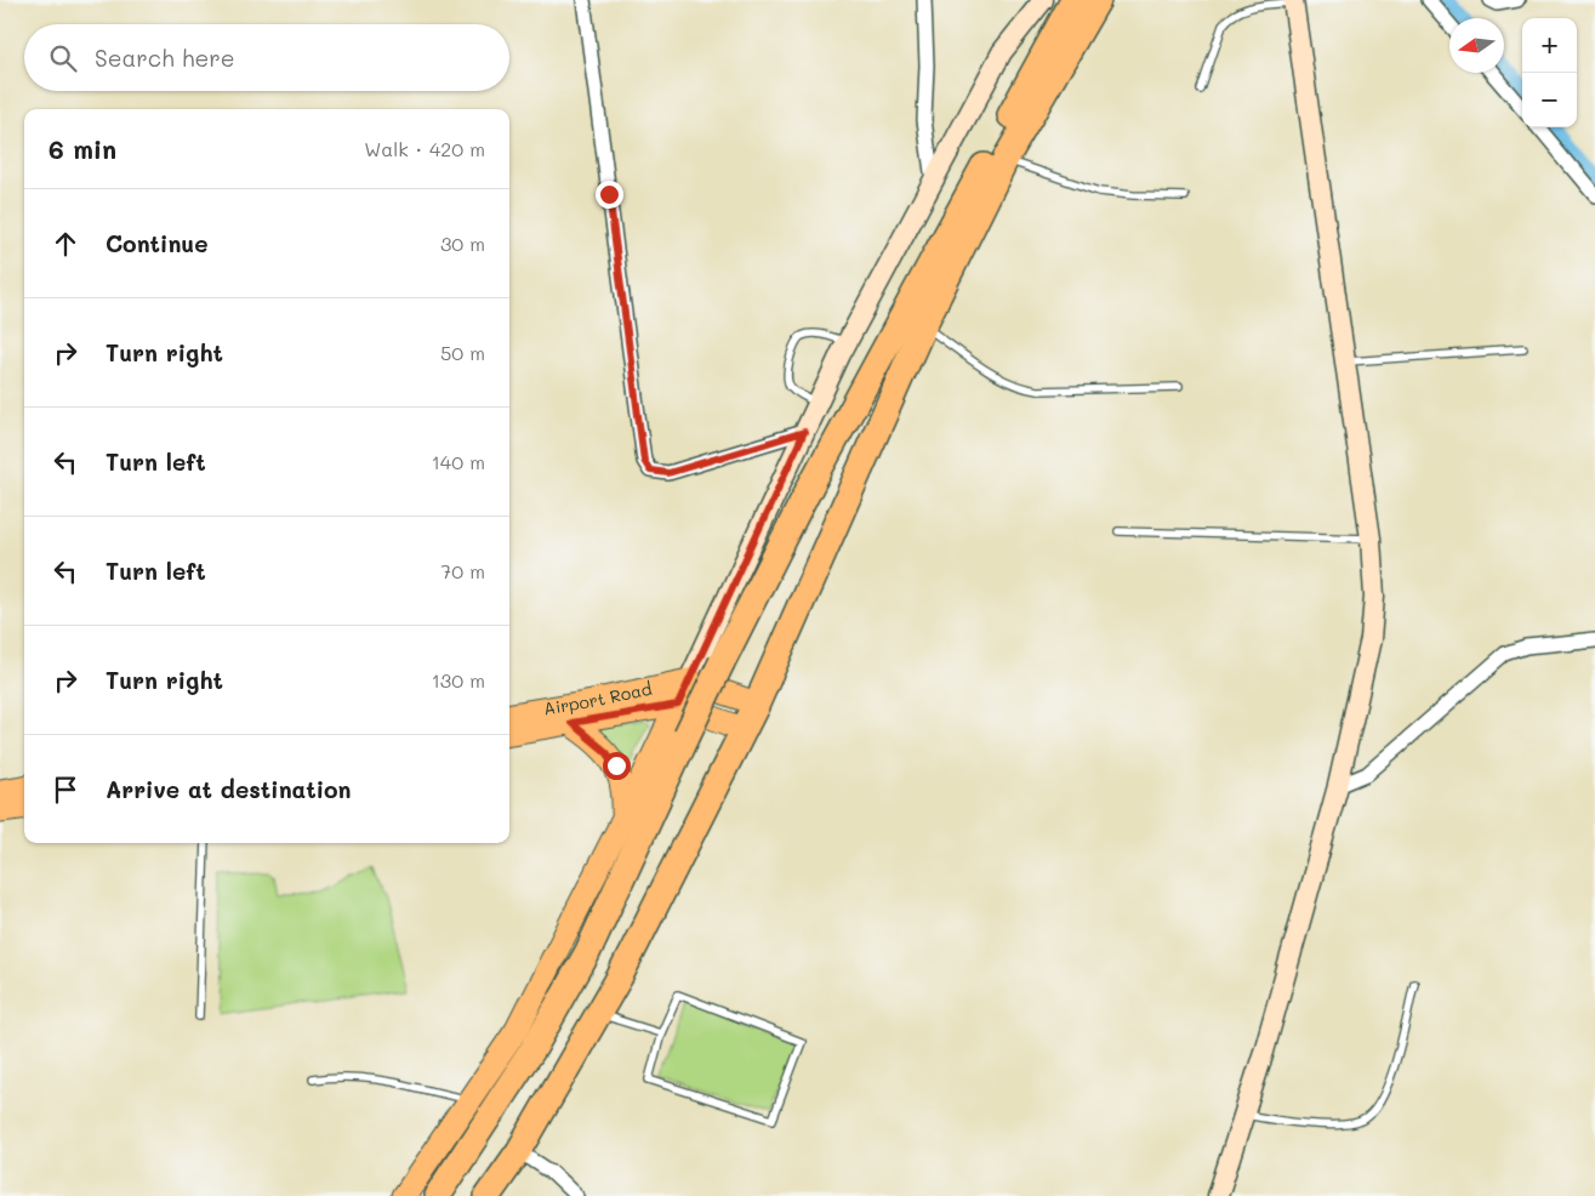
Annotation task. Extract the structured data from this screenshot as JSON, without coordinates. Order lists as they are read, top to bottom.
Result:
{
  "streets": {
    "main road": ["Airport Road"]
  },
  "north": "left",
  "page": {
    "map_buttons": ["+", "−"],
    "search": "Search here",
    "heading": ["6 min", "Walk · 420 m"],
    "list": [
      ["Continue", "30 m"],
      ["Turn right", "50 m"],
      ["Turn left", "140 m"],
      ["Turn left", "70 m"],
      ["Turn right", "130 m"],
      "Arrive at destination"
    ]
  }
}
